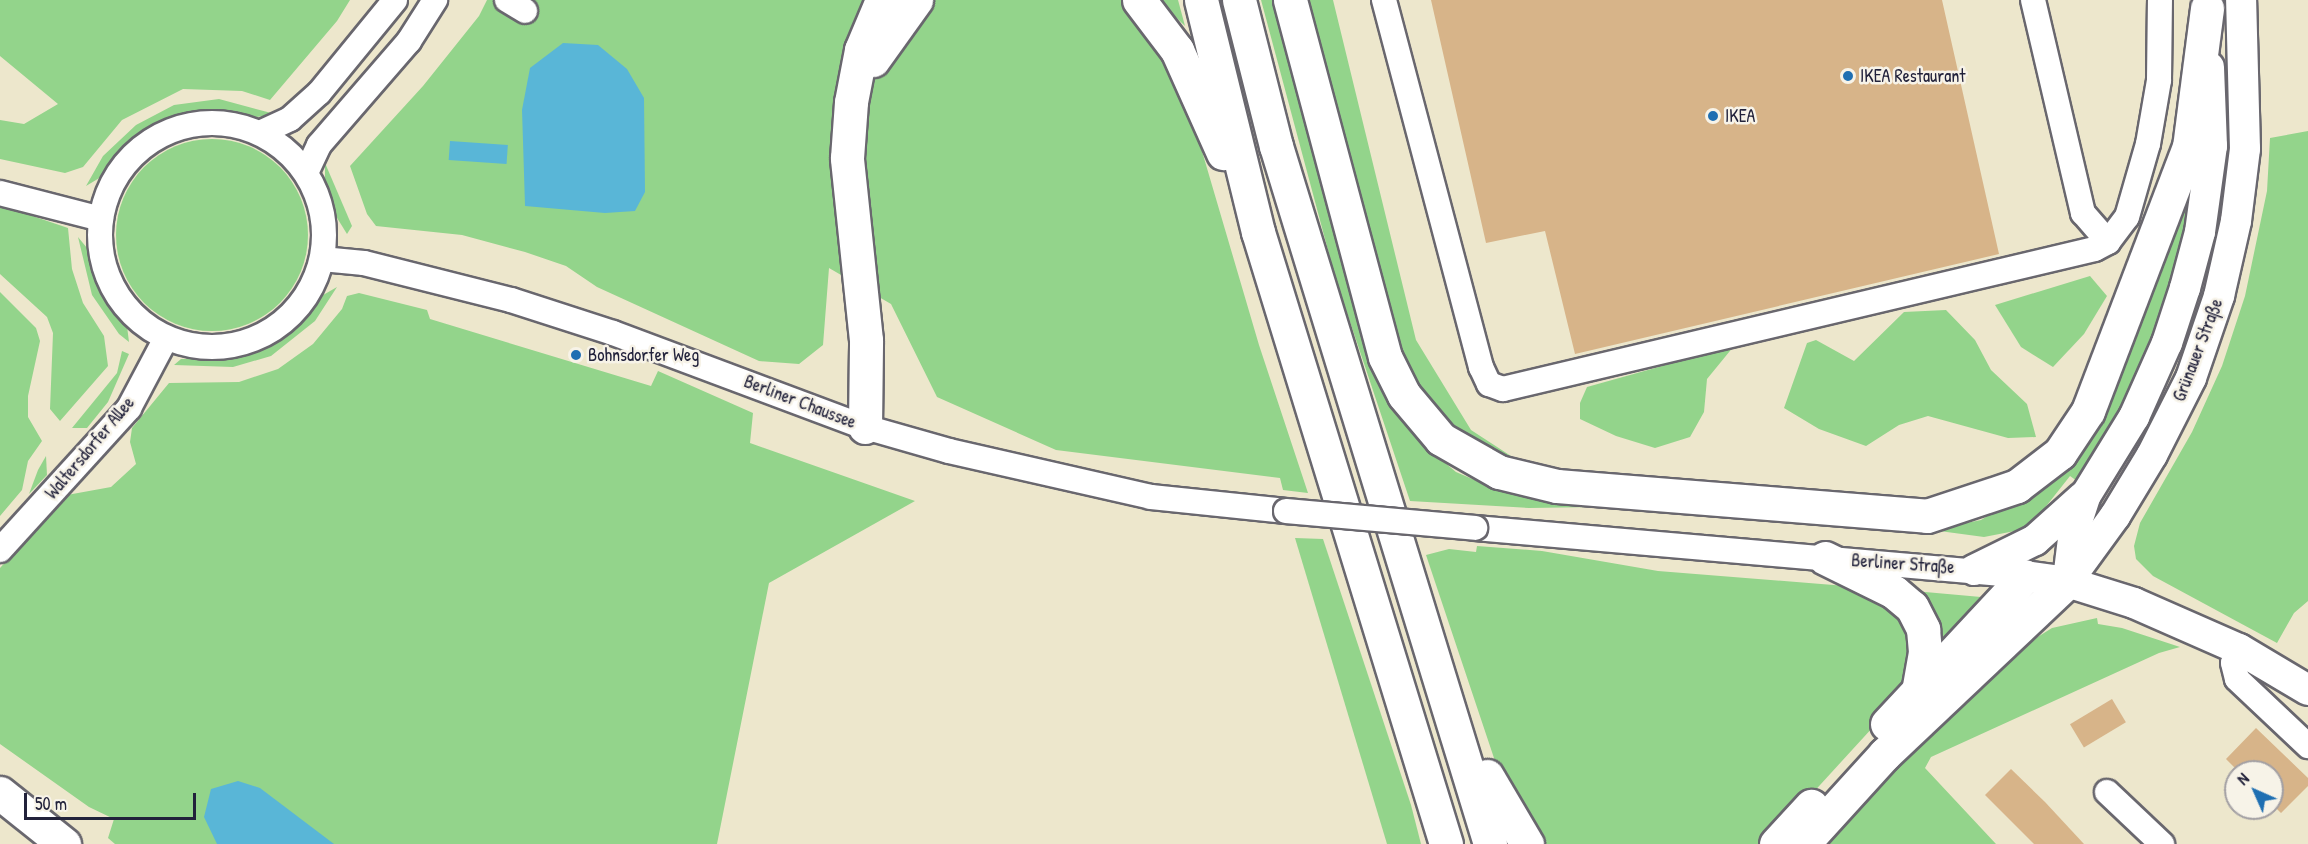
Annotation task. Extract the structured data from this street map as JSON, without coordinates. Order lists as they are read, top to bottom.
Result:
{
  "streets": {
    "main road": ["Grünauer Straße", "Berliner Straße"],
    "street": ["Berliner Chaussee", "Waltersdorfer Allee"]
  },
  "crossings": [
    ["Grünauer Straße", "Berliner Straße"],
    ["Berliner Chaussee", "Berliner Straße"]
  ],
  "places": ["IKEA Restaurant", "IKEA", "Bohnsdorfer Weg"],
  "scale_bar": "50 m",
  "north": "top left"
}
